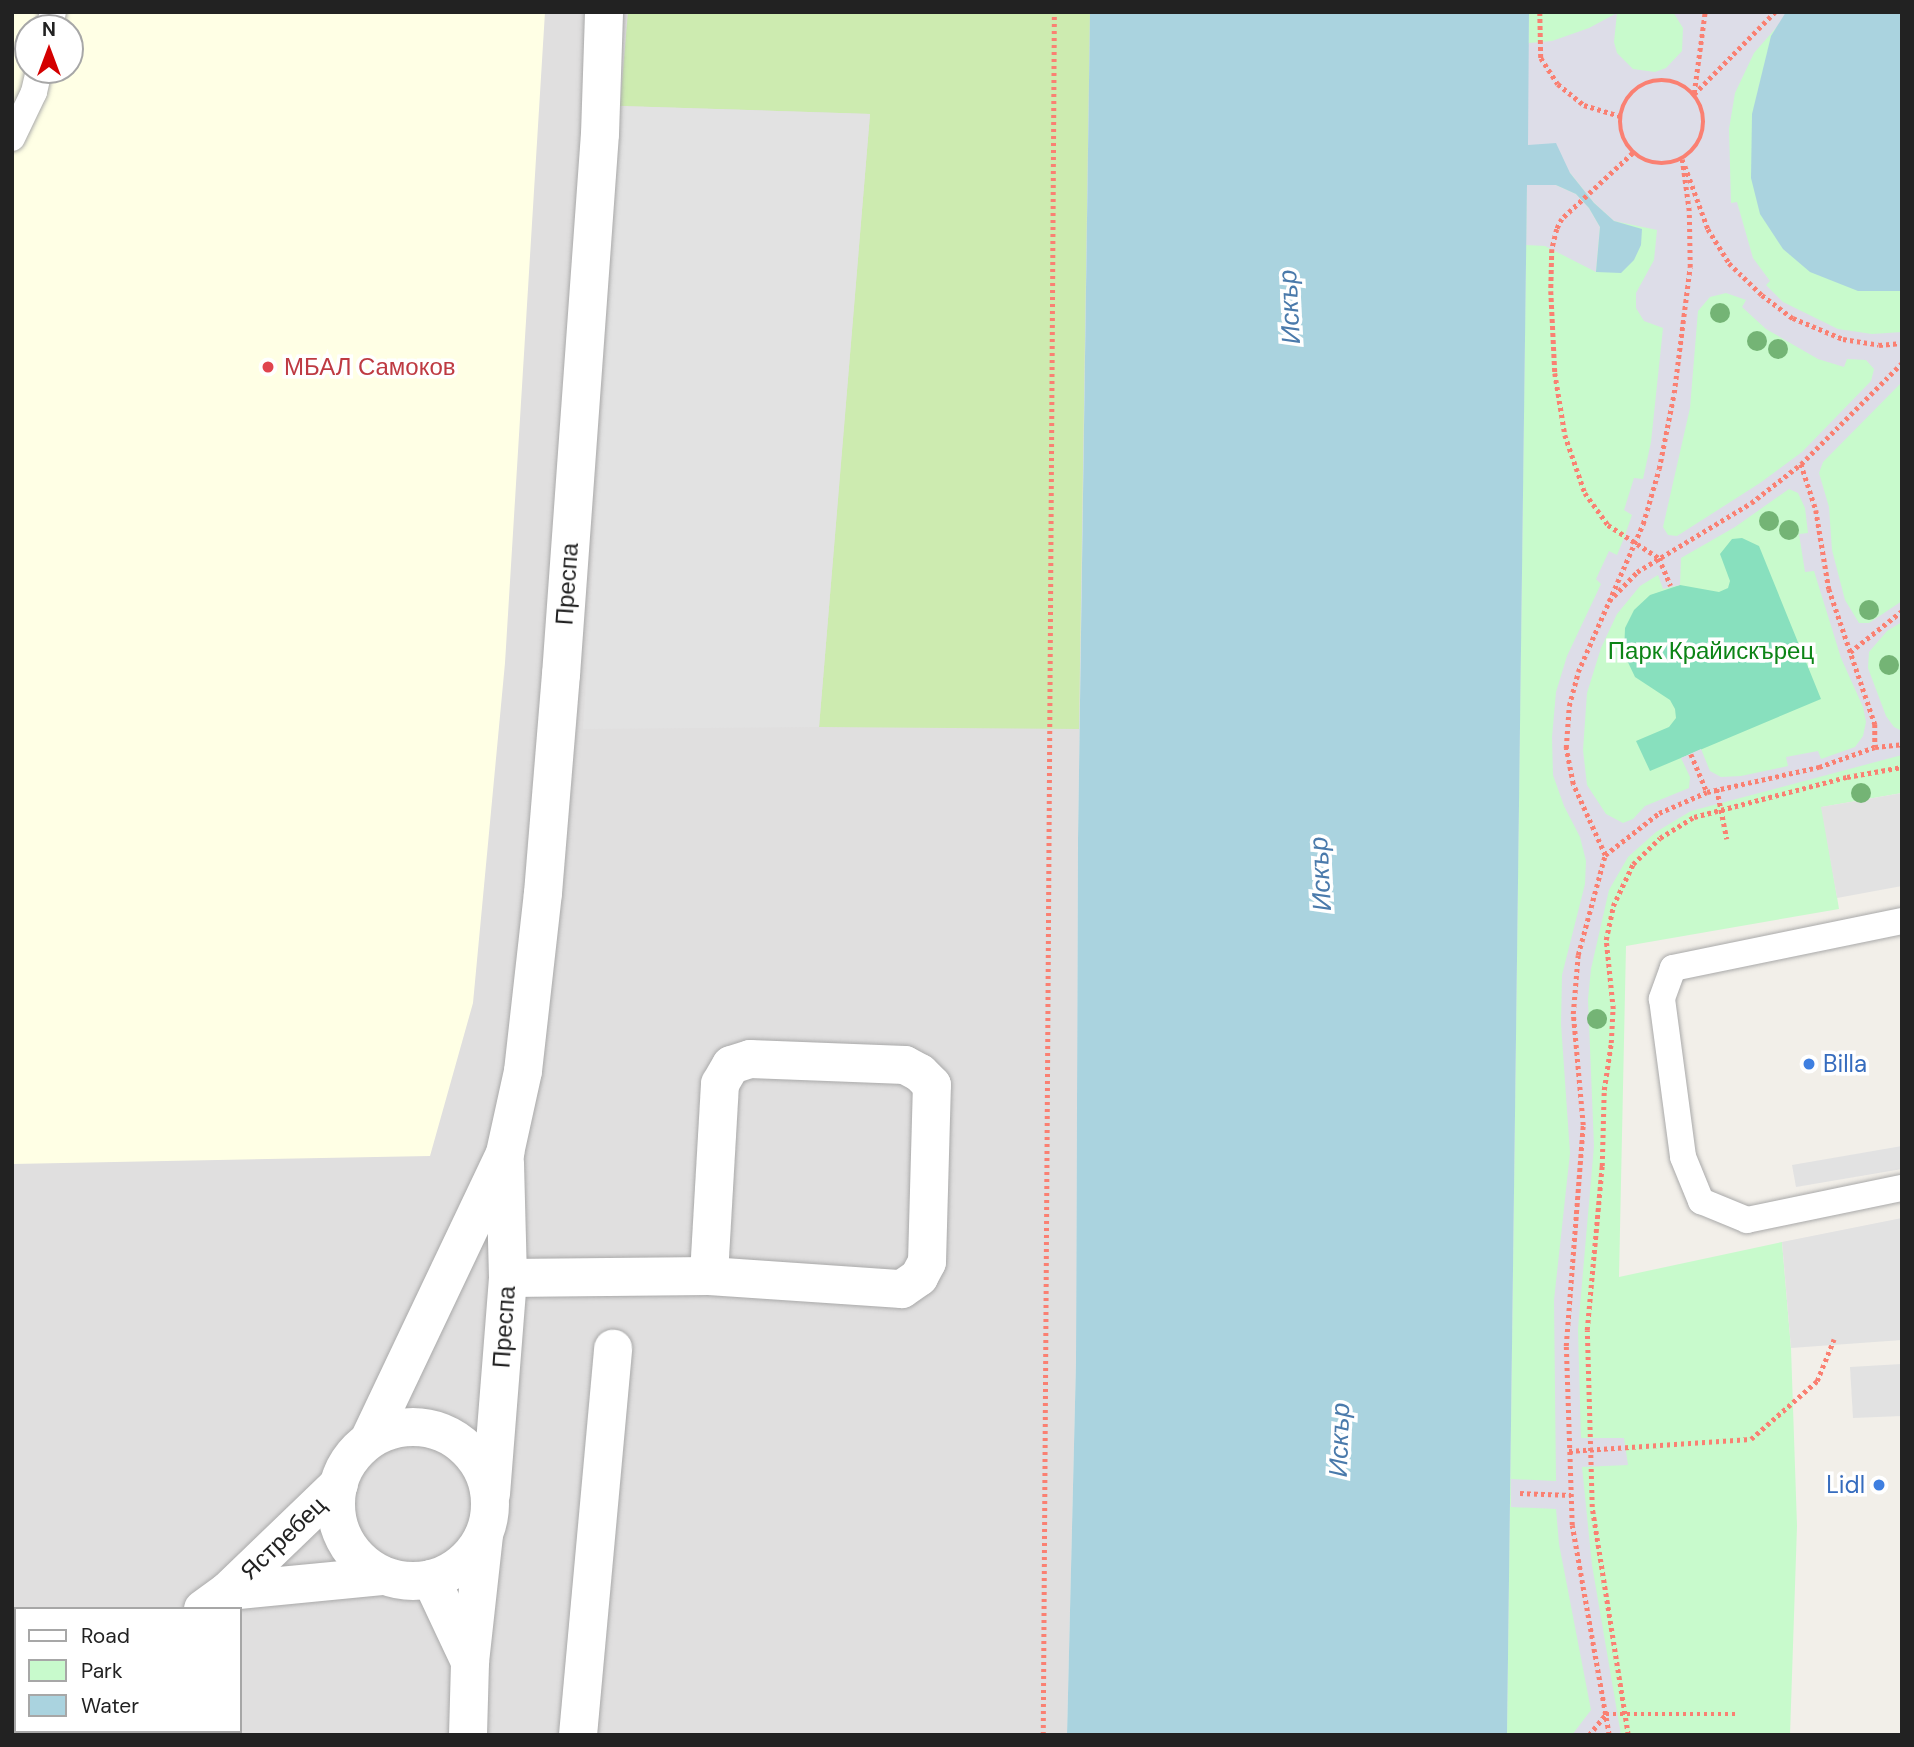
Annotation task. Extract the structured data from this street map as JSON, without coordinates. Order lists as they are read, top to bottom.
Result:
{
  "streets": {
    "street": ["Преспа", "Ястребец"]
  },
  "crossings": [
    ["Преспа", "Ястребец"]
  ],
  "water": ["Искър"],
  "parks": ["Парк Крайискърец"],
  "places": ["МБАЛ Самоков", "Billa", "Lidl"],
  "legend": ["Road", "Park", "Water"],
  "north": "top"
}
